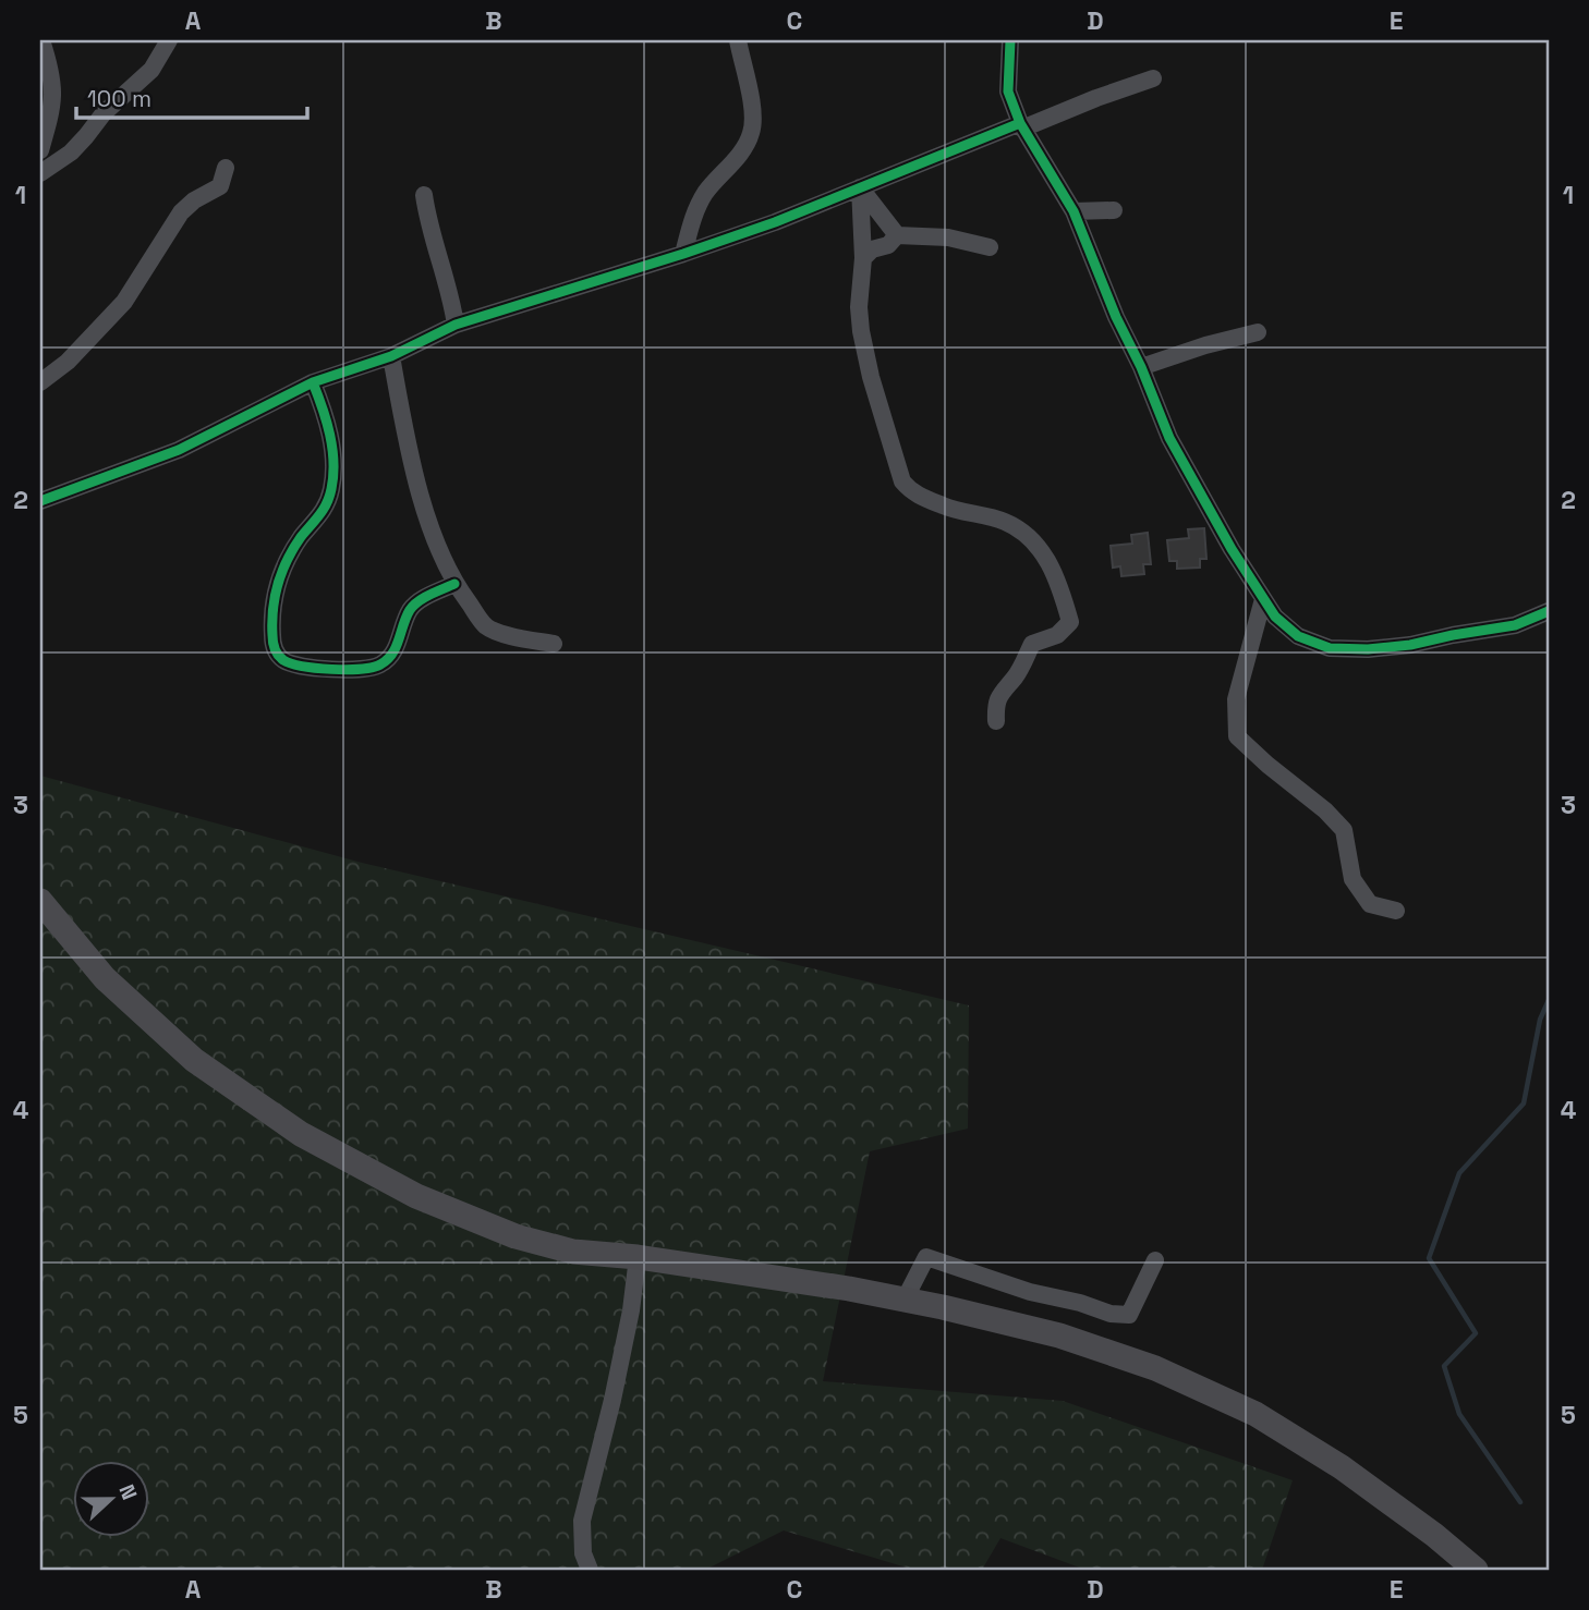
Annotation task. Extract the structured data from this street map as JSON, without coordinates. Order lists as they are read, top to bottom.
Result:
{
  "scale_bar": "100 m",
  "north": "right",
  "grid": {
    "columns": [
      "A",
      "B",
      "C",
      "D",
      "E"
    ],
    "rows": [
      "1",
      "2",
      "3",
      "4",
      "5"
    ]
  }
}
